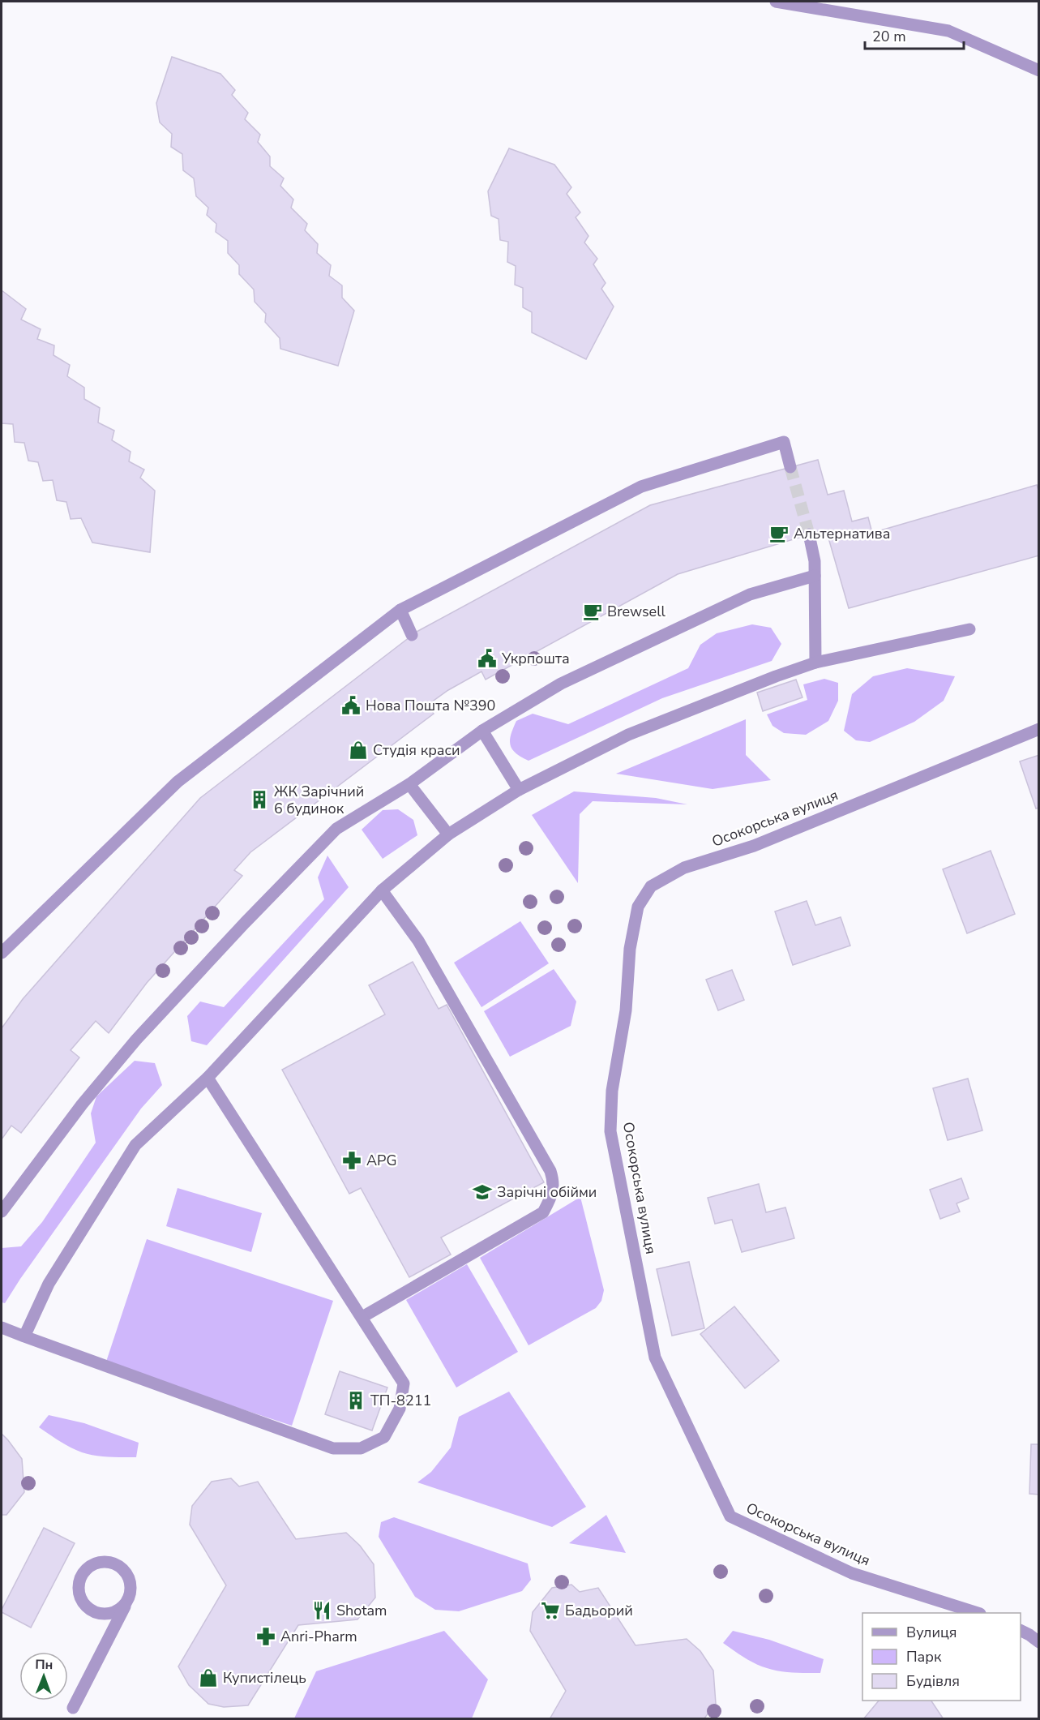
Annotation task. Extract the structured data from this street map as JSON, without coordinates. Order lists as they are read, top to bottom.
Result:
{
  "streets": {
    "street": ["Осокорська вулиця"]
  },
  "places": {
    "cafe": ["Альтернатива", "Brewsell"],
    "public building": ["Укрпошта", "Нова Пошта №390"],
    "shop": ["Студія краси", "Купистілець"],
    "building": ["ЖК Зарічний 6 будинок", "ТП-8211"],
    "pharmacy": ["APG", "Anri-Pharm"],
    "school or university": ["Зарічні обійми"],
    "restaurant": ["Shotam"],
    "supermarket": ["Бадьорий"]
  },
  "legend": ["Вулиця", "Парк", "Будівля"],
  "scale_bar": "20 m",
  "north": "top"
}
